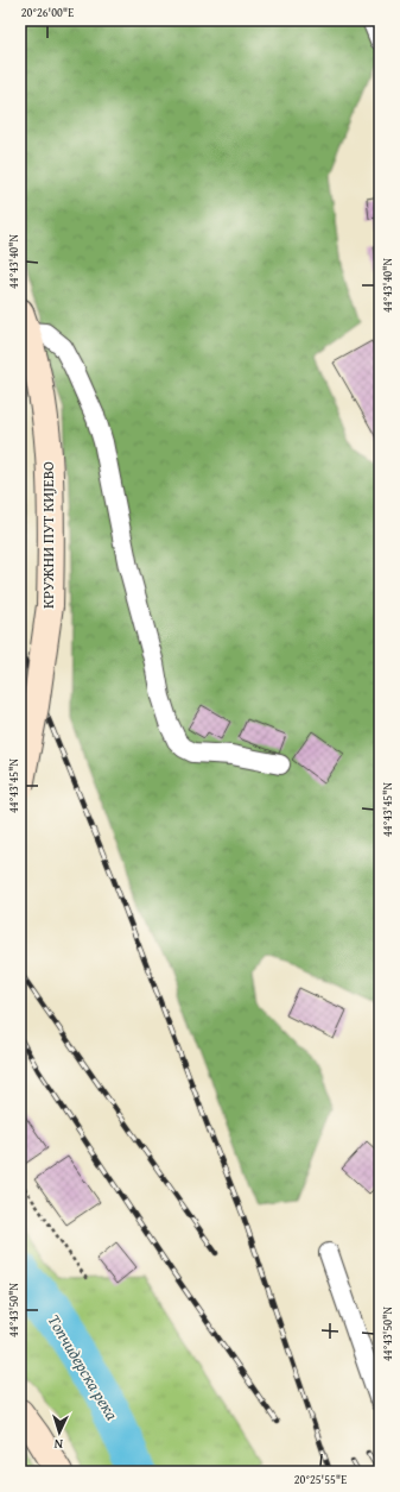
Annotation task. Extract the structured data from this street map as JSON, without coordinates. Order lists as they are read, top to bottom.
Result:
{
  "streets": {
    "main road": ["КРУЖНИ ПУТ КИЈЕВО"]
  },
  "water": ["Топчидерска река"],
  "north": "bottom",
  "coordinates": [
    "20°26'00\"E",
    "44°43'40\"N",
    "44°43'45\"N",
    "44°43'50\"N",
    "20°25'55\"E"
  ]
}
